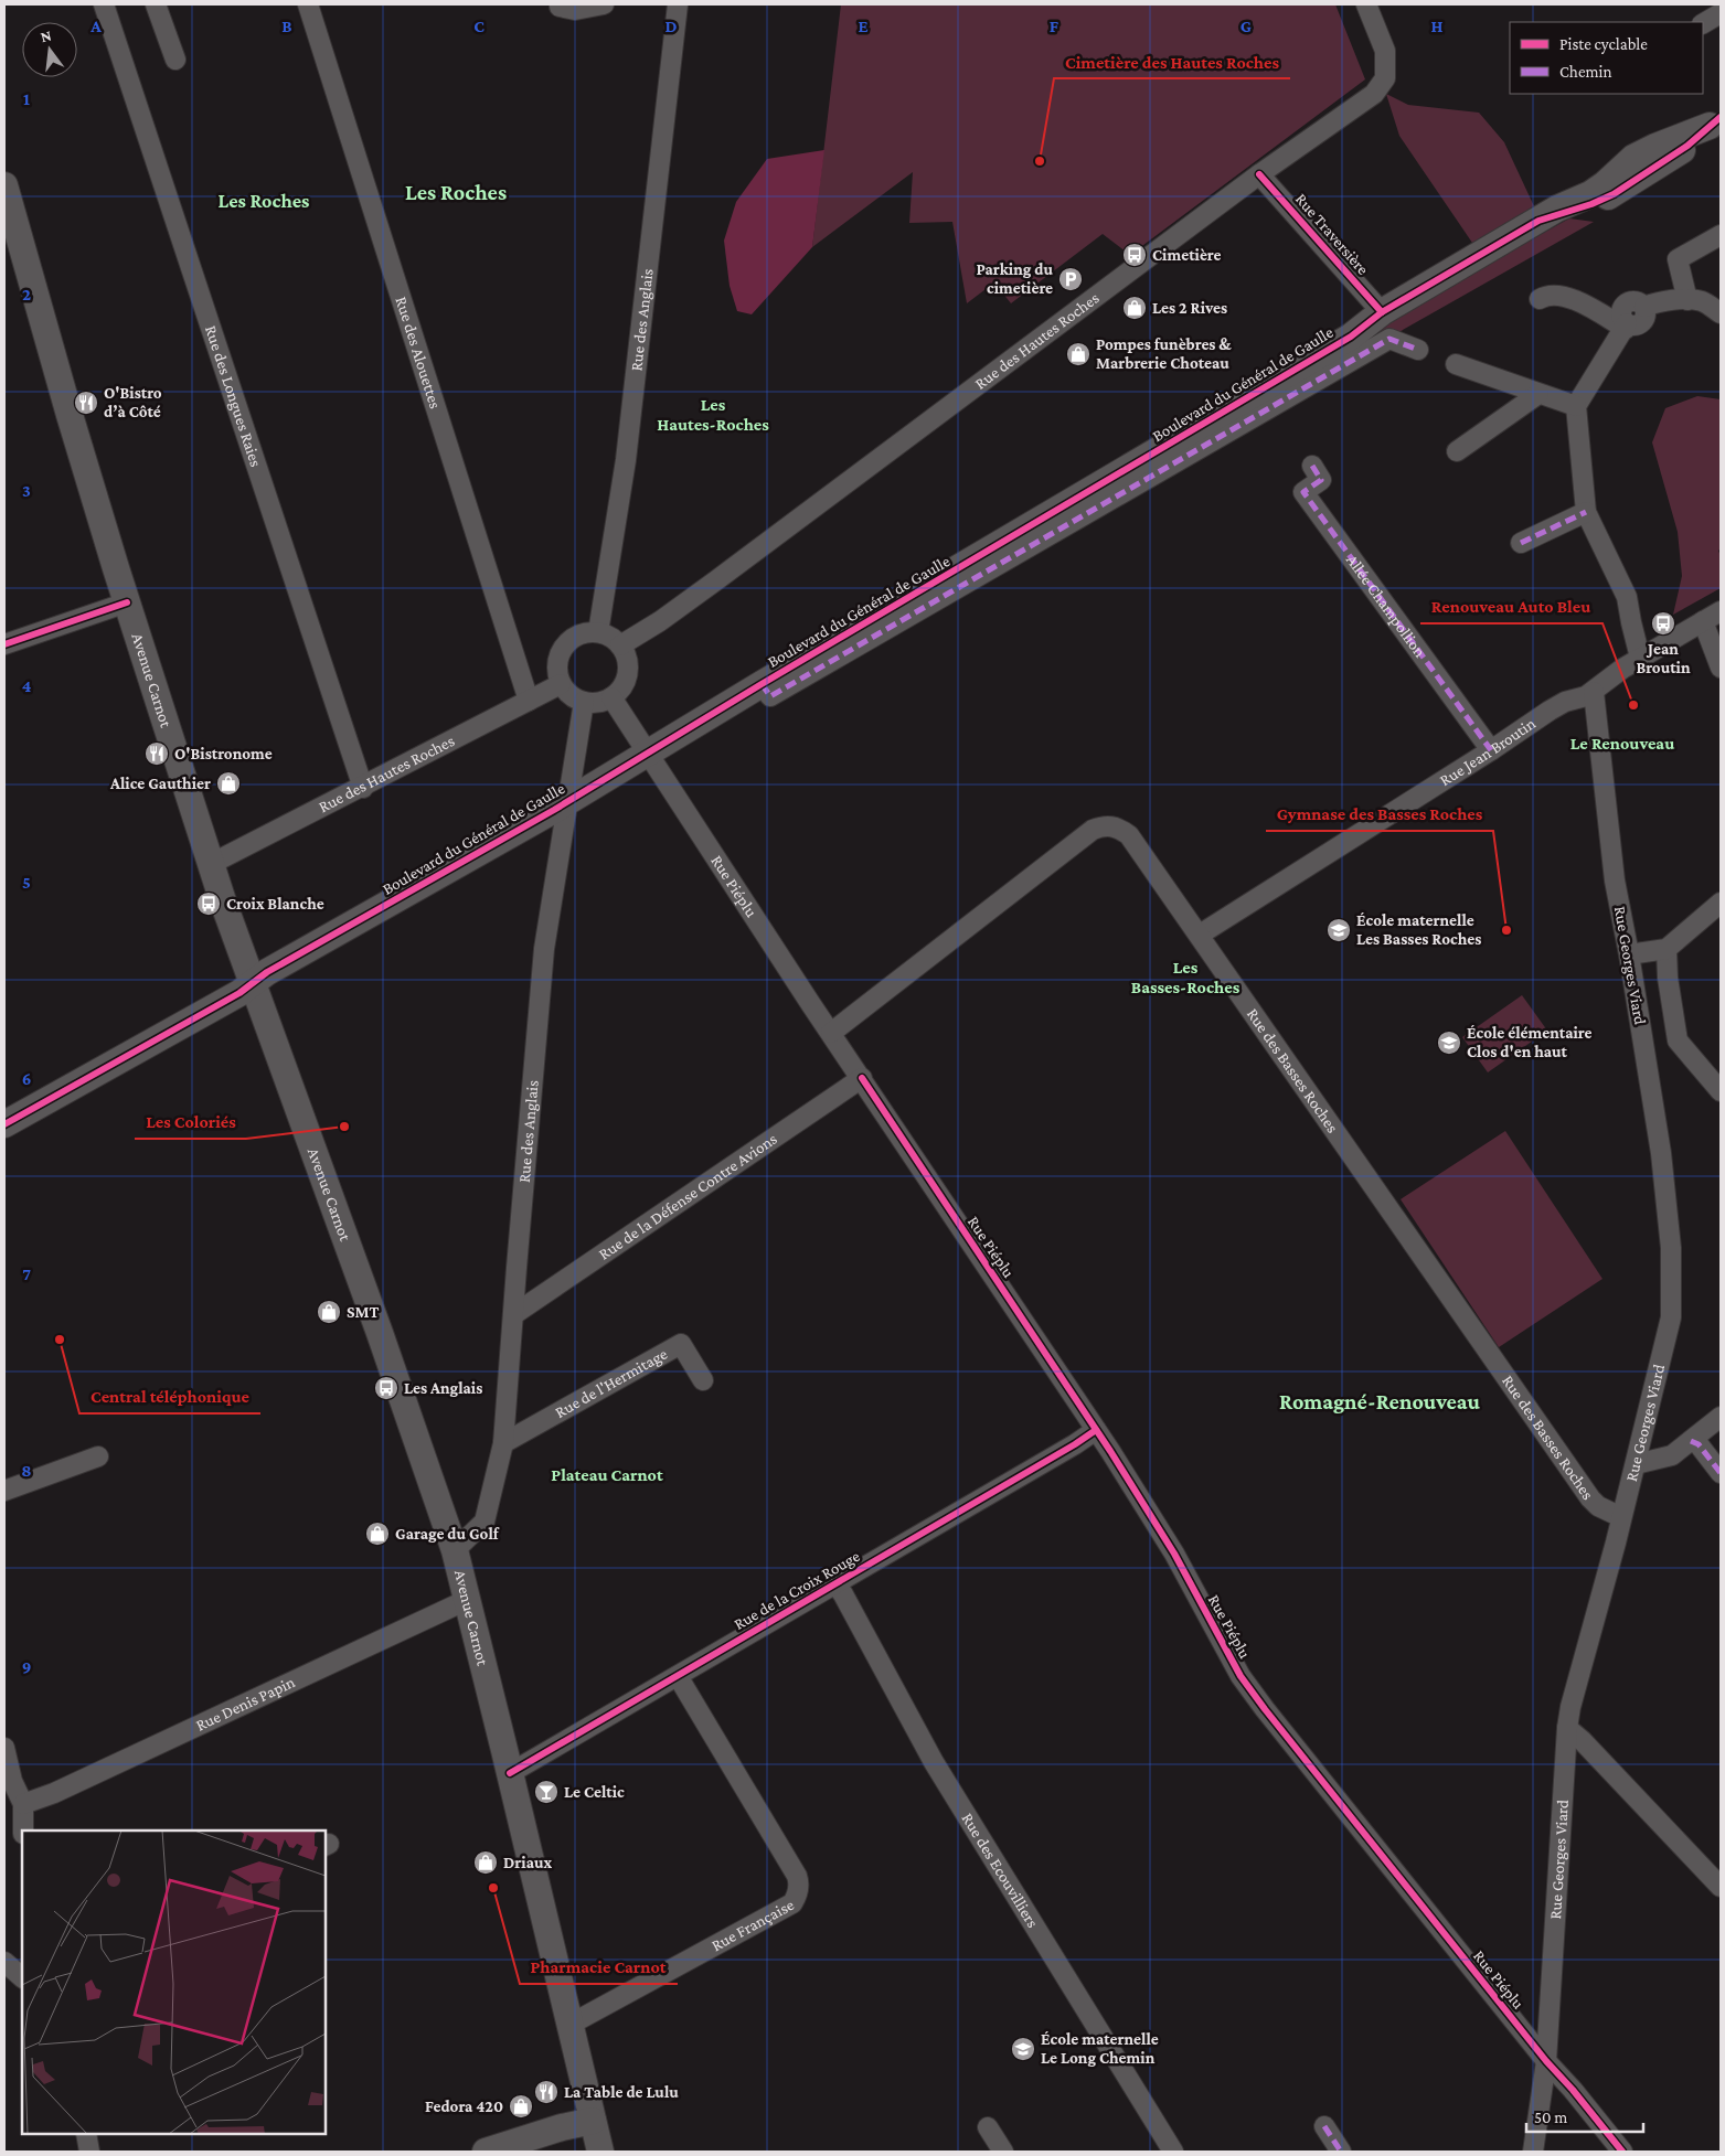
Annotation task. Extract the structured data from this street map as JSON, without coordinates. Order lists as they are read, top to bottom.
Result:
{
  "streets": {
    "street": [
      "Rue Traversière",
      "Rue des Anglais",
      "Rue des Hautes Roches",
      "Rue des Alouettes",
      "Boulevard du Général de Gaulle",
      "Rue des Longues Raies",
      "Allée Champollion",
      "Avenue Carnot",
      "Rue Jean Broutin",
      "Rue Piéplu",
      "Rue Georges Viard",
      "Rue des Basses Roches",
      "Rue de la Défense Contre Avions",
      "Rue de l'Hermitage",
      "Rue de la Croix Rouge",
      "Rue Denis Papin",
      "Rue des Ecouvilliers",
      "Rue Française"
    ]
  },
  "crossings": [
    ["Rue Traversière", "Rue des Hautes Roches"],
    ["Rue Traversière", "Boulevard du Général de Gaulle"],
    ["Rue des Anglais", "Rue des Hautes Roches"],
    ["Rue des Anglais", "Boulevard du Général de Gaulle"],
    ["Rue des Anglais", "Avenue Carnot"],
    ["Rue des Anglais", "Rue Piéplu"],
    ["Rue des Anglais", "Rue de la Défense Contre Avions"],
    ["Rue des Anglais", "Rue de l'Hermitage"],
    ["Rue des Hautes Roches", "Rue des Alouettes"],
    ["Rue des Hautes Roches", "Rue des Longues Raies"],
    ["Rue des Hautes Roches", "Avenue Carnot"],
    ["Rue des Hautes Roches", "Rue Piéplu"],
    ["Boulevard du Général de Gaulle", "Avenue Carnot"],
    ["Boulevard du Général de Gaulle", "Rue Piéplu"],
    ["Allée Champollion", "Rue Jean Broutin"],
    ["Avenue Carnot", "Rue de la Croix Rouge"],
    ["Avenue Carnot", "Rue Denis Papin"],
    ["Avenue Carnot", "Rue Française"],
    ["Rue Jean Broutin", "Rue Georges Viard"],
    ["Rue Jean Broutin", "Rue des Basses Roches"],
    ["Rue Piéplu", "Rue Georges Viard"],
    ["Rue Piéplu", "Rue des Basses Roches"],
    ["Rue Piéplu", "Rue de la Défense Contre Avions"],
    ["Rue Piéplu", "Rue de la Croix Rouge"],
    ["Rue Georges Viard", "Rue des Basses Roches"],
    ["Rue de la Croix Rouge", "Rue des Ecouvilliers"],
    ["Rue de la Croix Rouge", "Rue Française"]
  ],
  "districts": [
    "Les Roches",
    "Les Roches",
    "Les Hautes-Roches",
    "Le Renouveau",
    "Les Basses-Roches",
    "Romagné-Renouveau",
    "Plateau Carnot"
  ],
  "places": {
    "other": [
      "Cimetière des Hautes Roches",
      "Renouveau Auto Bleu",
      "Gymnase des Basses Roches",
      "Les Coloriés",
      "Central téléphonique",
      "Pharmacie Carnot"
    ],
    "bus stop": [
      "Cimetière",
      "Jean Broutin",
      "Croix Blanche",
      "Les Anglais"
    ],
    "parking": ["Parking du cimetière"],
    "shop": [
      "Les 2 Rives",
      "Pompes funèbres & Marbrerie Choteau",
      "Alice Gauthier",
      "SMT",
      "Garage du Golf",
      "Driaux",
      "Fedora 420"
    ],
    "restaurant": ["O'Bistro d’à Côté", "O'Bistronome", "La Table de Lulu"],
    "school or university": ["École maternelle Les Basses Roches", "École élémentaire Clos d'en haut", "École maternelle Le Long Chemin"],
    "bar": ["Le Celtic"]
  },
  "legend": ["Piste cyclable", "Chemin"],
  "scale_bar": "50 m",
  "north": "top",
  "grid": {
    "columns": [
      "A",
      "B",
      "C",
      "D",
      "E",
      "F",
      "G",
      "H"
    ],
    "rows": [
      "1",
      "2",
      "3",
      "4",
      "5",
      "6",
      "7",
      "8",
      "9"
    ]
  }
}
